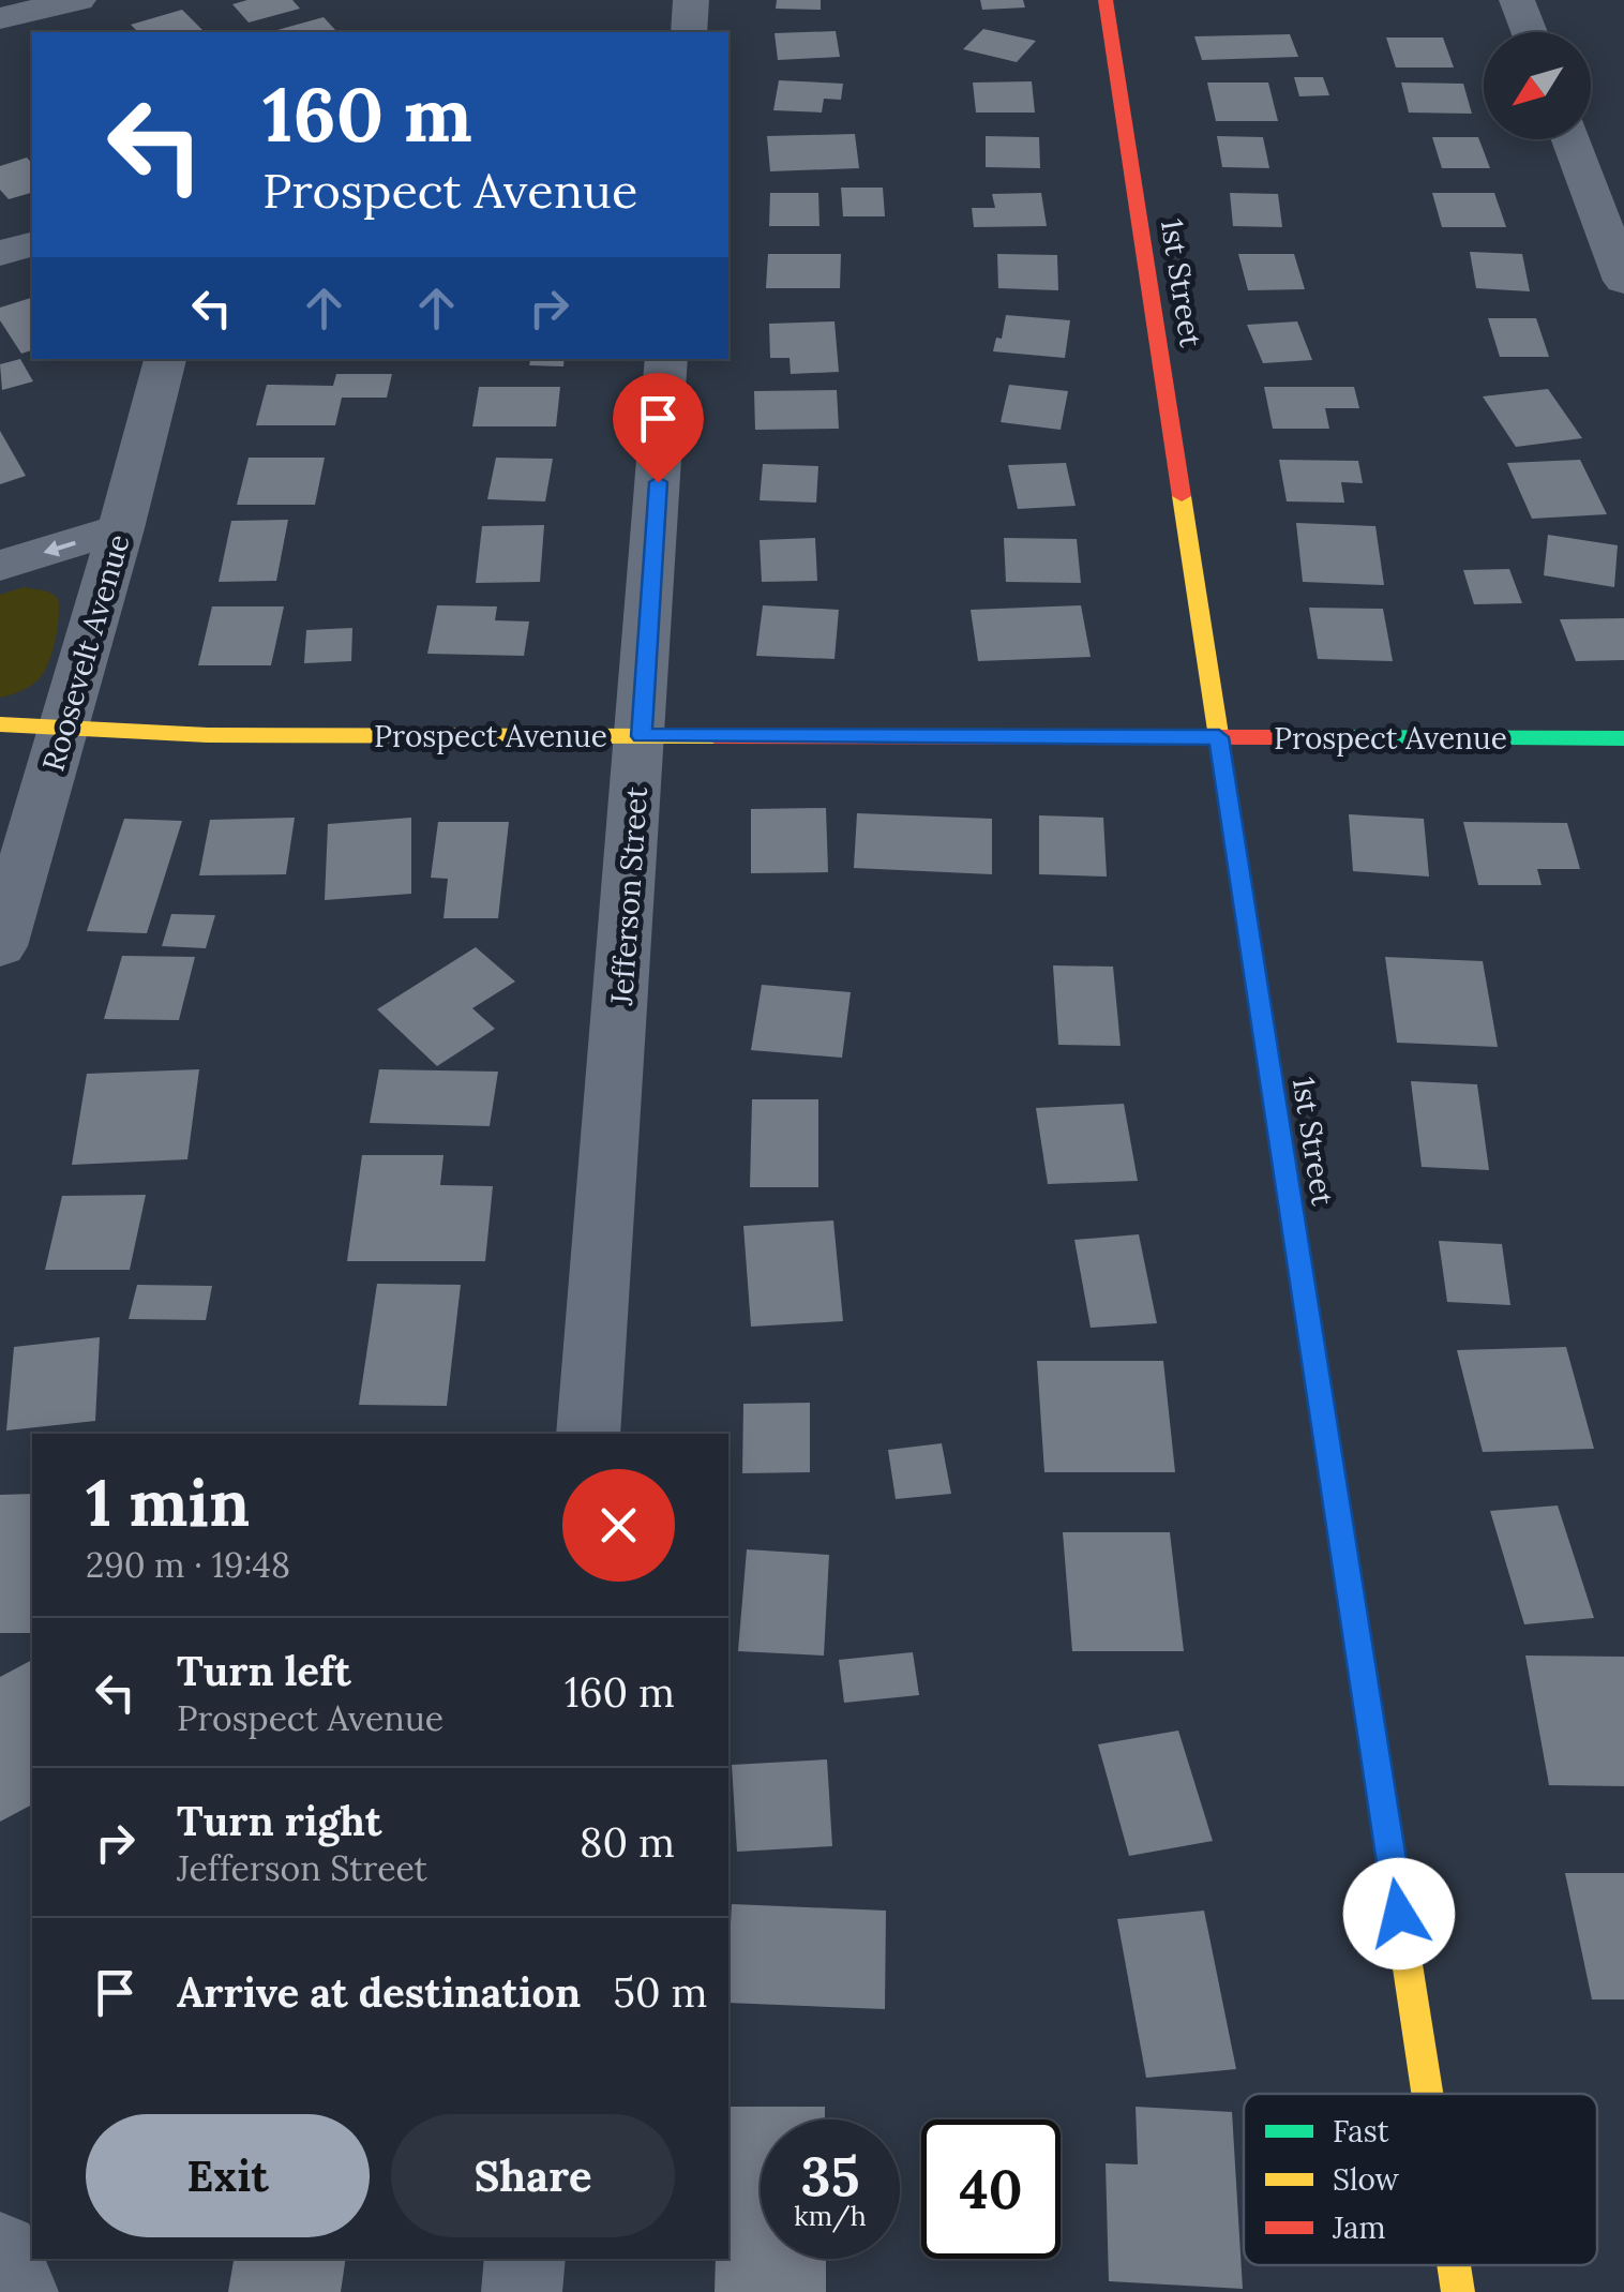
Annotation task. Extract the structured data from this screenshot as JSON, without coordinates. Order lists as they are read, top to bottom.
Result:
{
  "streets": {
    "street": [
      "1st Street",
      "Roosevelt Avenue",
      "Prospect Avenue",
      "Jefferson Street"
    ]
  },
  "crossings": [
    ["1st Street", "Prospect Avenue"],
    ["Roosevelt Avenue", "Prospect Avenue"],
    ["Prospect Avenue", "Jefferson Street"]
  ],
  "legend": ["Fast", "Slow", "Jam"],
  "north": "bottom left",
  "page": {
    "turn": ["160 m", "Prospect Avenue"],
    "heading": ["1 min", "290 m · 19:48"],
    "list": [
      {
        "name": "Turn left",
        "note": "Prospect Avenue",
        "value": "160 m"
      },
      {
        "name": "Turn right",
        "note": "Jefferson Street",
        "value": "80 m"
      },
      {
        "name": "Arrive at destination",
        "value": "50 m"
      }
    ],
    "buttons": ["Exit", "Share"],
    "speed": "35 km/h",
    "limit": "40"
  }
}
